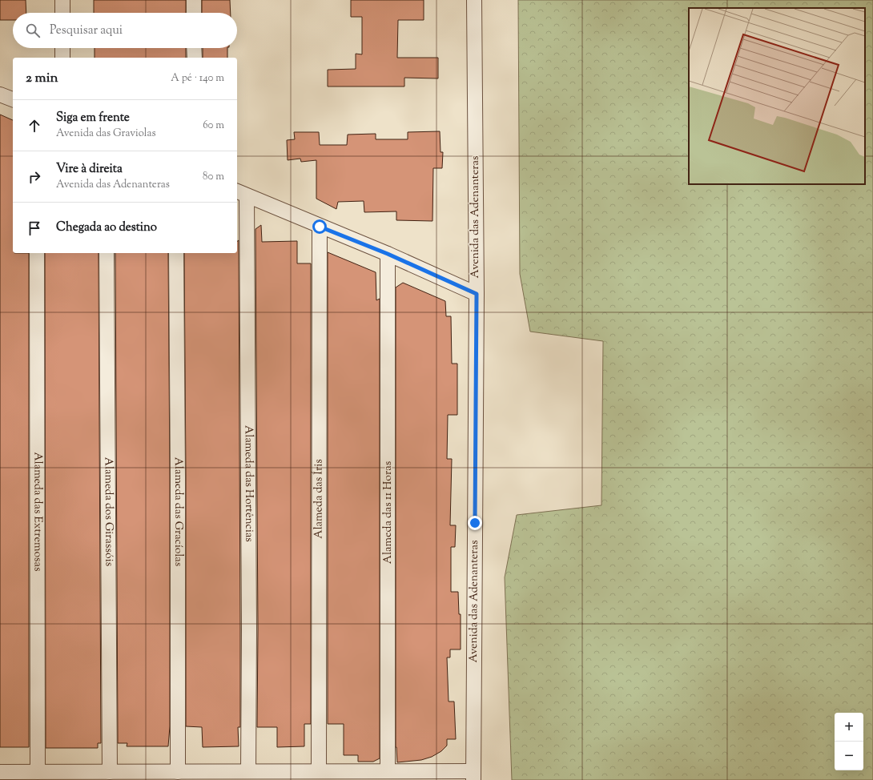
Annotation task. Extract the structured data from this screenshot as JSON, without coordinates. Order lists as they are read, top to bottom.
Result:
{
  "streets": {
    "street": [
      "Avenida das Adenanteras",
      "Alameda das Hortências",
      "Alameda das Íris",
      "Alameda das Extremosas",
      "Alameda dos Girassóis",
      "Alameda das Gracíolas",
      "Alameda das 11 Horas"
    ]
  },
  "page": {
    "search": "Pesquisar aqui",
    "heading": ["2 min", "A pé · 140 m"],
    "list": [
      ["Siga em frente", "Avenida das Graviolas", "60 m"],
      ["Vire à direita", "Avenida das Adenanteras", "80 m"],
      "Chegada ao destino"
    ],
    "map_buttons": ["+", "−"]
  }
}
